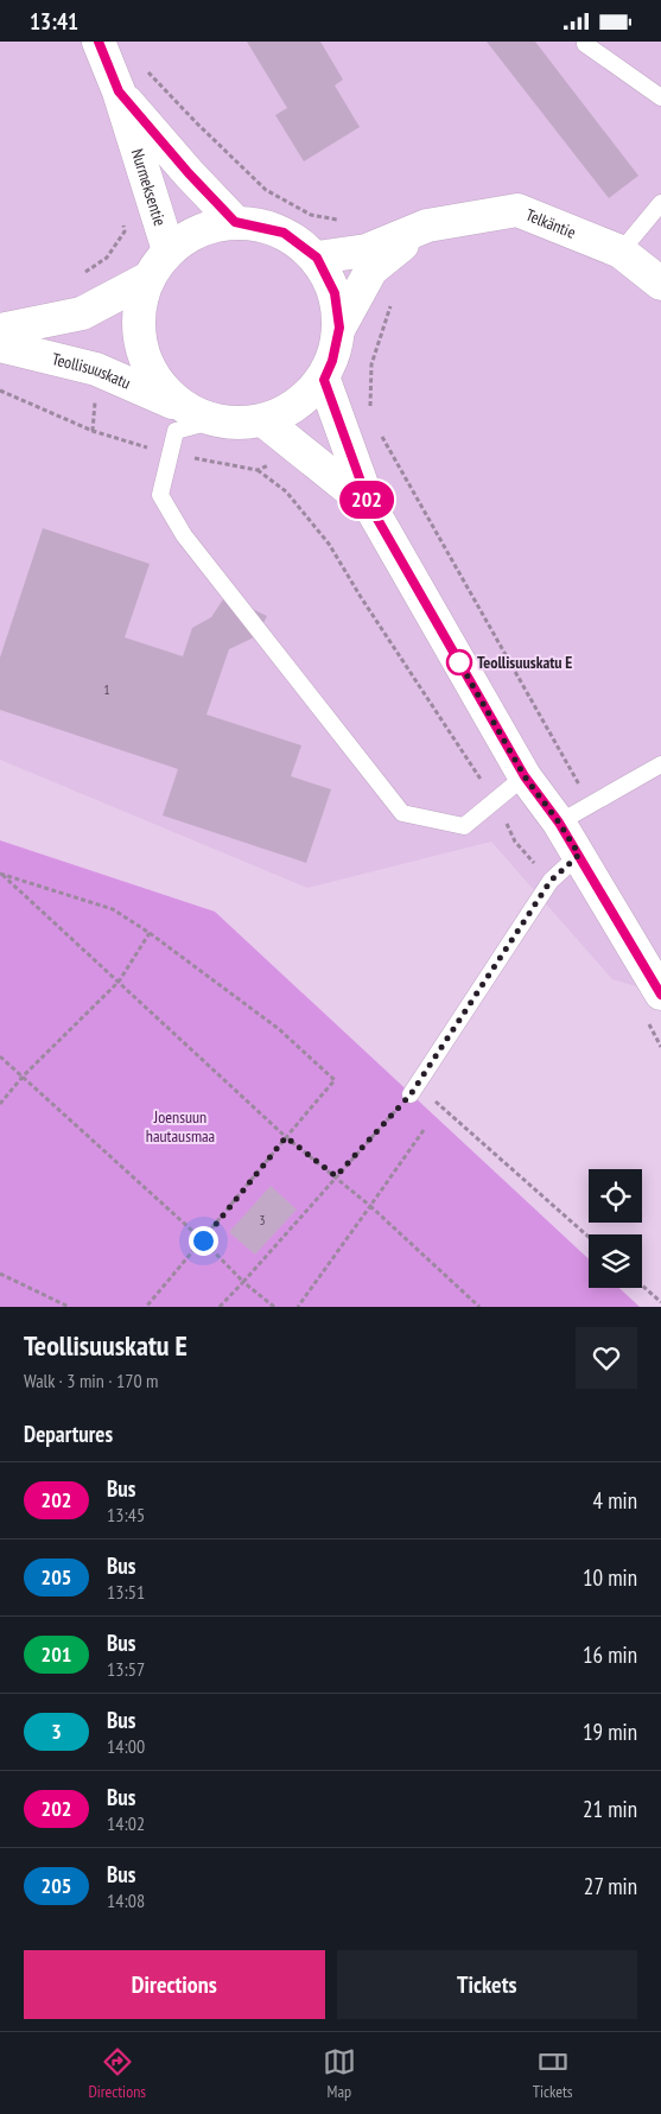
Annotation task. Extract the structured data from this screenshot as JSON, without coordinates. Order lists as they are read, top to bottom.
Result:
{
  "streets": {
    "street": ["Nurmeksentie", "Telkäntie", "Teollisuuskatu"]
  },
  "crossings": [
    ["Nurmeksentie", "Telkäntie"],
    ["Nurmeksentie", "Teollisuuskatu"],
    ["Telkäntie", "Teollisuuskatu"]
  ],
  "parks": ["Joensuun hautausmaa"],
  "places": ["Teollisuuskatu E"],
  "lines": ["bus line 202"],
  "house_numbers": ["1", "3"],
  "page": {
    "status": "13:41",
    "on_map": "202",
    "heading": [
      ["Teollisuuskatu E", "Walk · 3 min · 170 m"],
      "Departures"
    ],
    "list": [
      {
        "mark": "202",
        "name": "Bus",
        "note": "13:45",
        "value": "4 min"
      },
      {
        "mark": "205",
        "name": "Bus",
        "note": "13:51",
        "value": "10 min"
      },
      {
        "mark": "201",
        "name": "Bus",
        "note": "13:57",
        "value": "16 min"
      },
      {
        "mark": "3",
        "name": "Bus",
        "note": "14:00",
        "value": "19 min"
      },
      {
        "mark": "202",
        "name": "Bus",
        "note": "14:02",
        "value": "21 min"
      },
      {
        "mark": "205",
        "name": "Bus",
        "note": "14:08",
        "value": "27 min"
      }
    ],
    "buttons": ["Directions", "Tickets"],
    "tabs": ["Directions", "Map", "Tickets"]
  }
}
